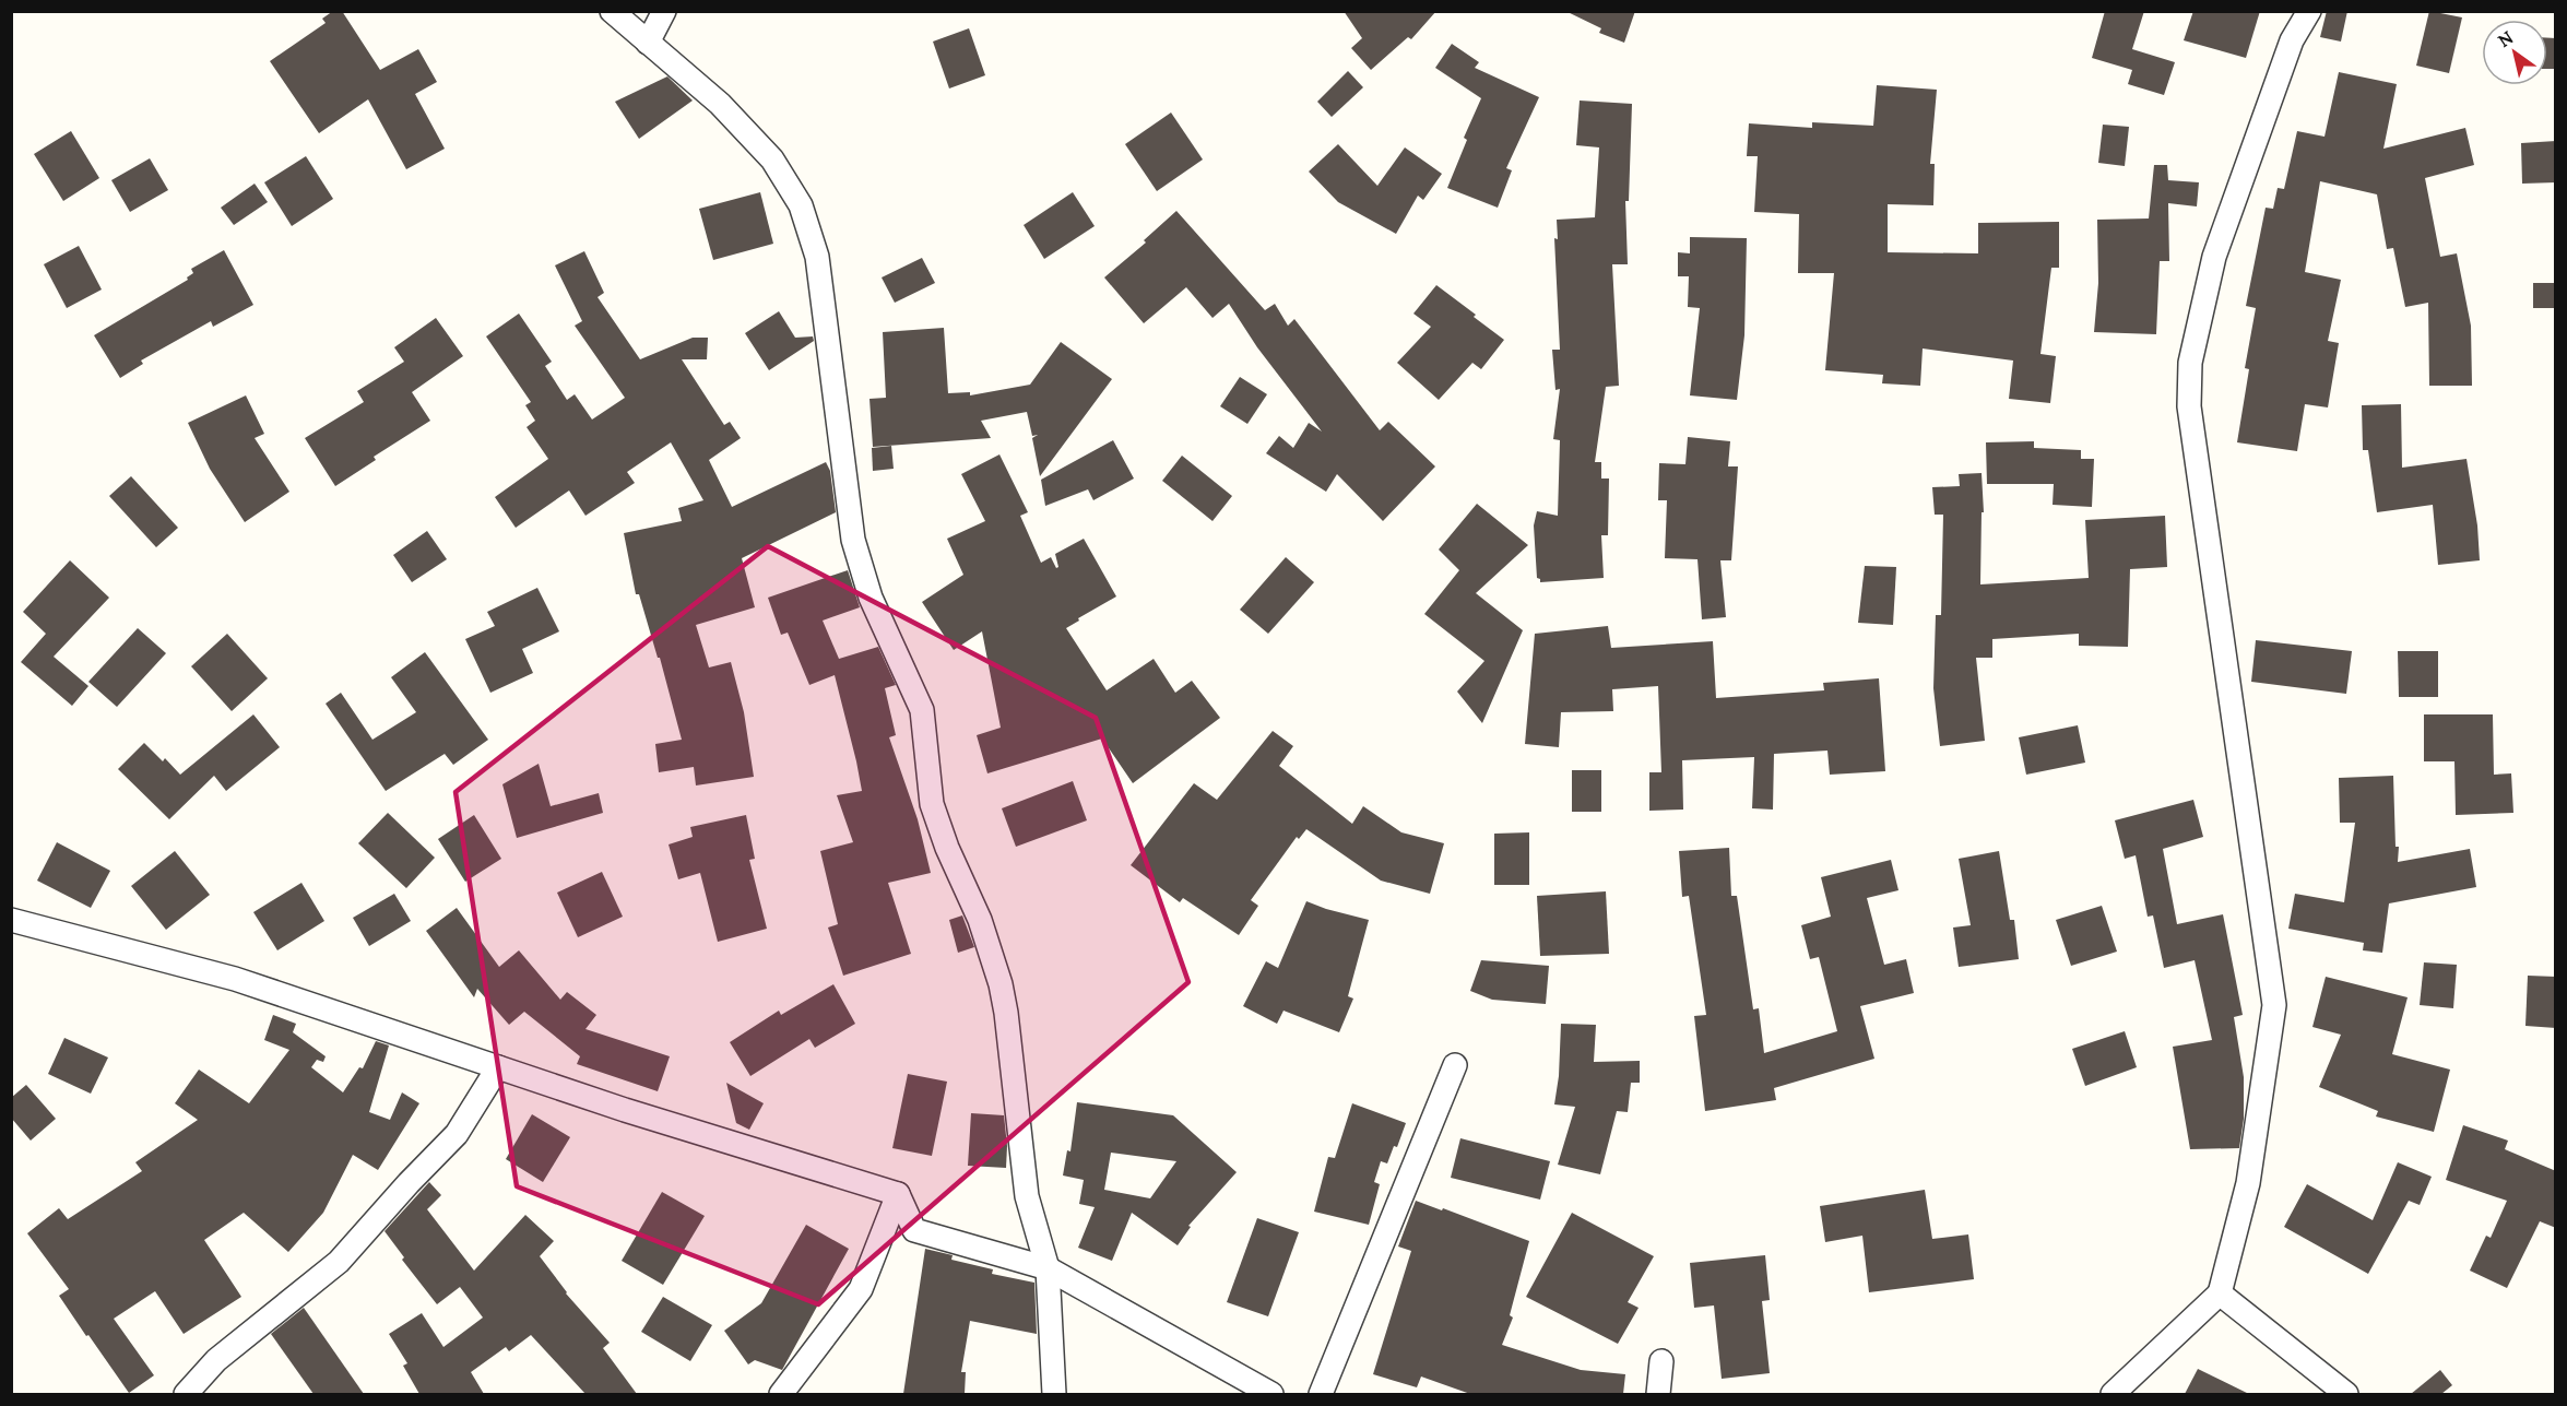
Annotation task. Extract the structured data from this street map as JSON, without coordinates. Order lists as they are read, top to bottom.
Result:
{
  "north": "top left"
}
